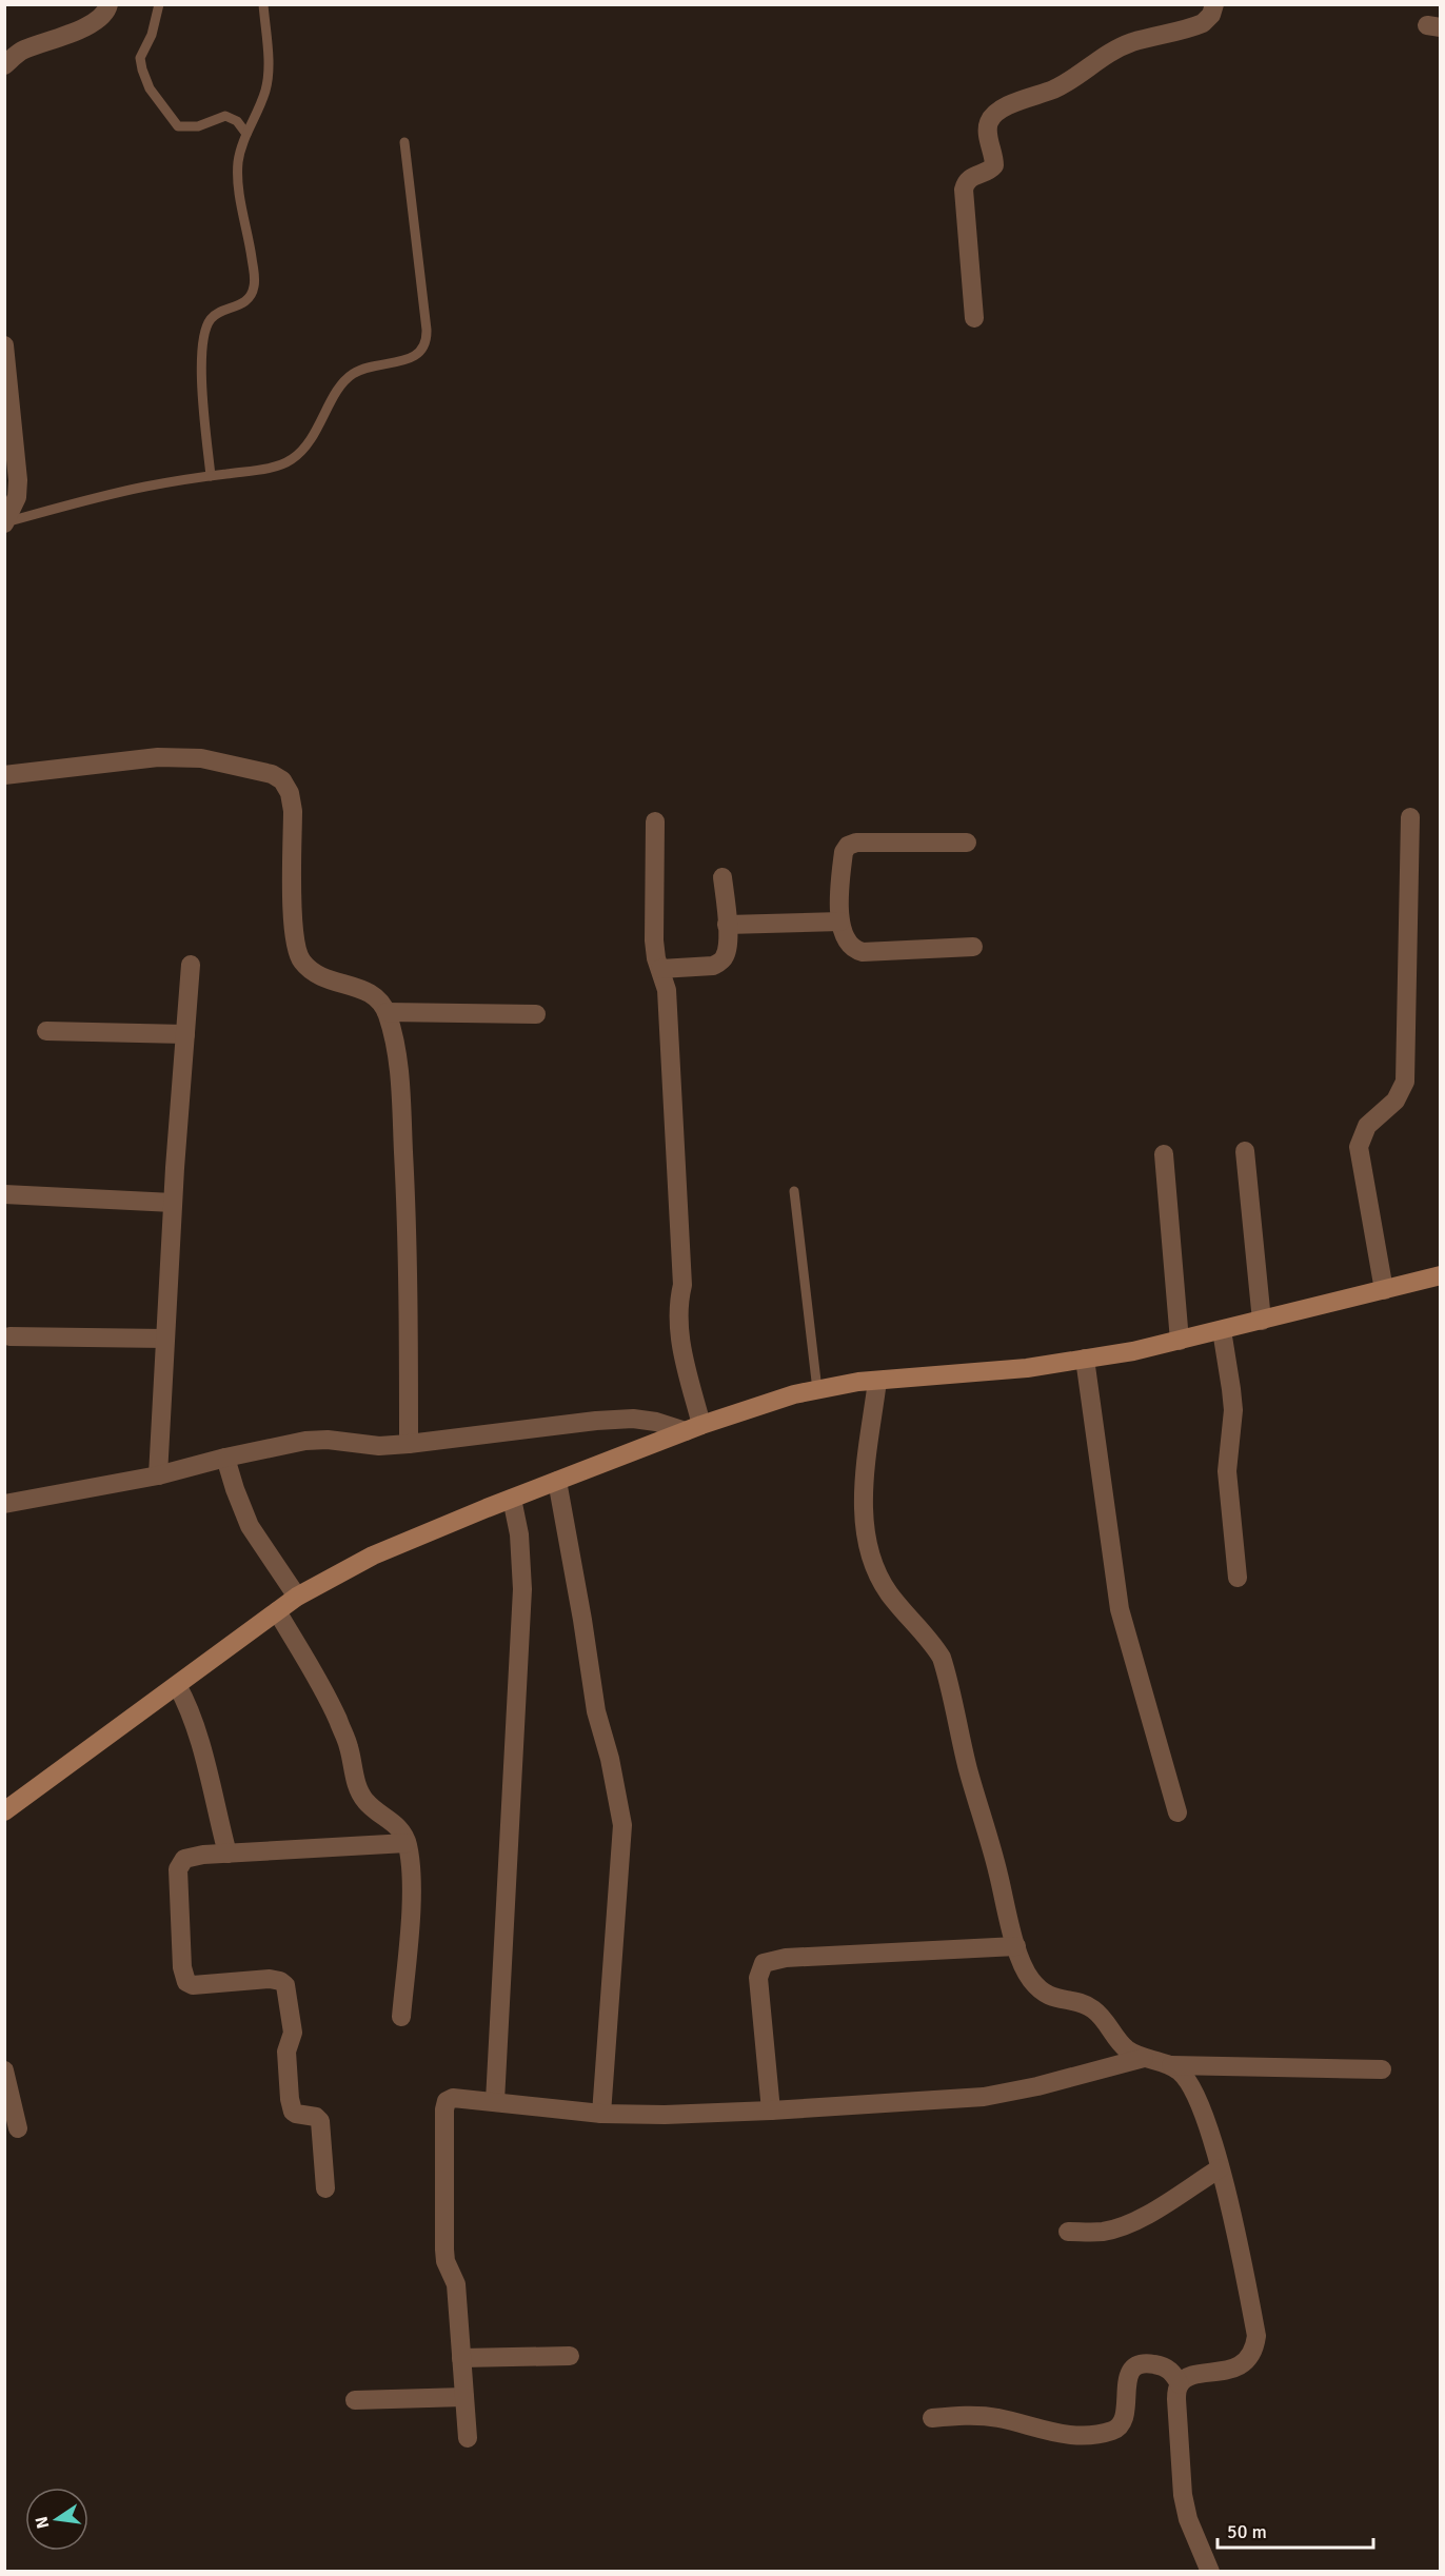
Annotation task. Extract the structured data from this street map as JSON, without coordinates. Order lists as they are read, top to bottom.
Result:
{
  "scale_bar": "50 m",
  "north": "left"
}
